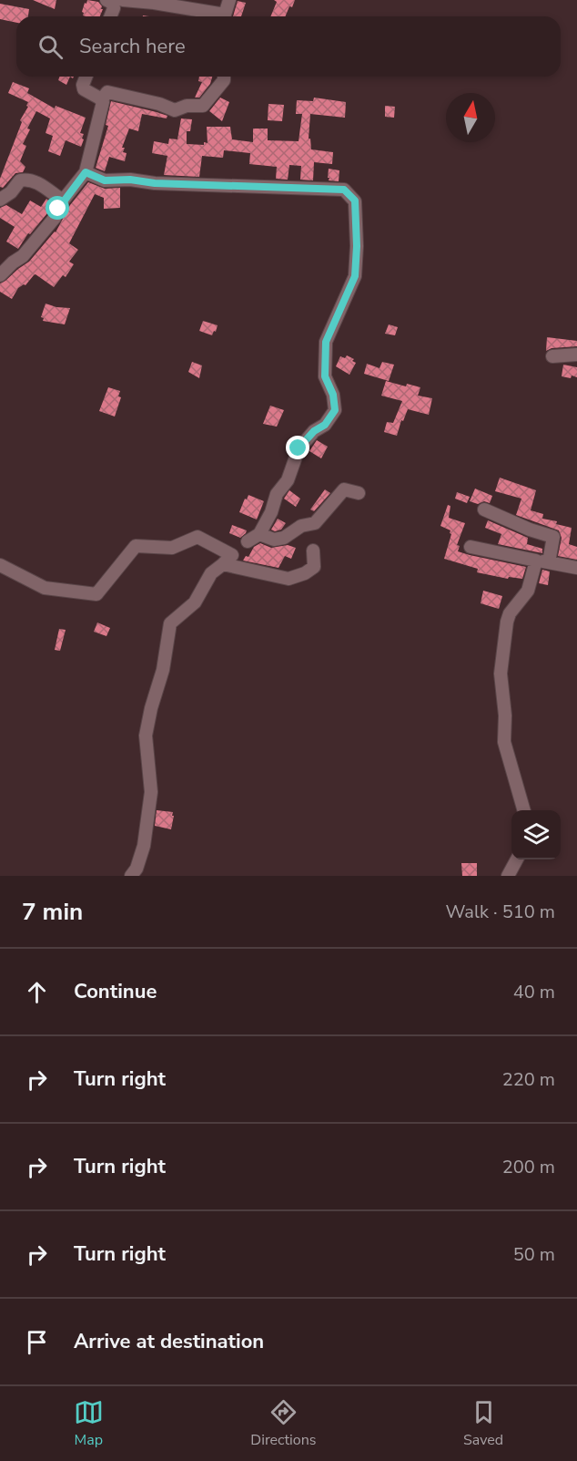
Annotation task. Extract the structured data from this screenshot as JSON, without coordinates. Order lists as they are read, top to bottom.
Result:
{
  "north": "top",
  "page": {
    "search": "Search here",
    "heading": ["7 min", "Walk · 510 m"],
    "list": [
      ["Continue", "40 m"],
      ["Turn right", "220 m"],
      ["Turn right", "200 m"],
      ["Turn right", "50 m"],
      "Arrive at destination"
    ],
    "nav": ["Map", "Directions", "Saved"]
  }
}
